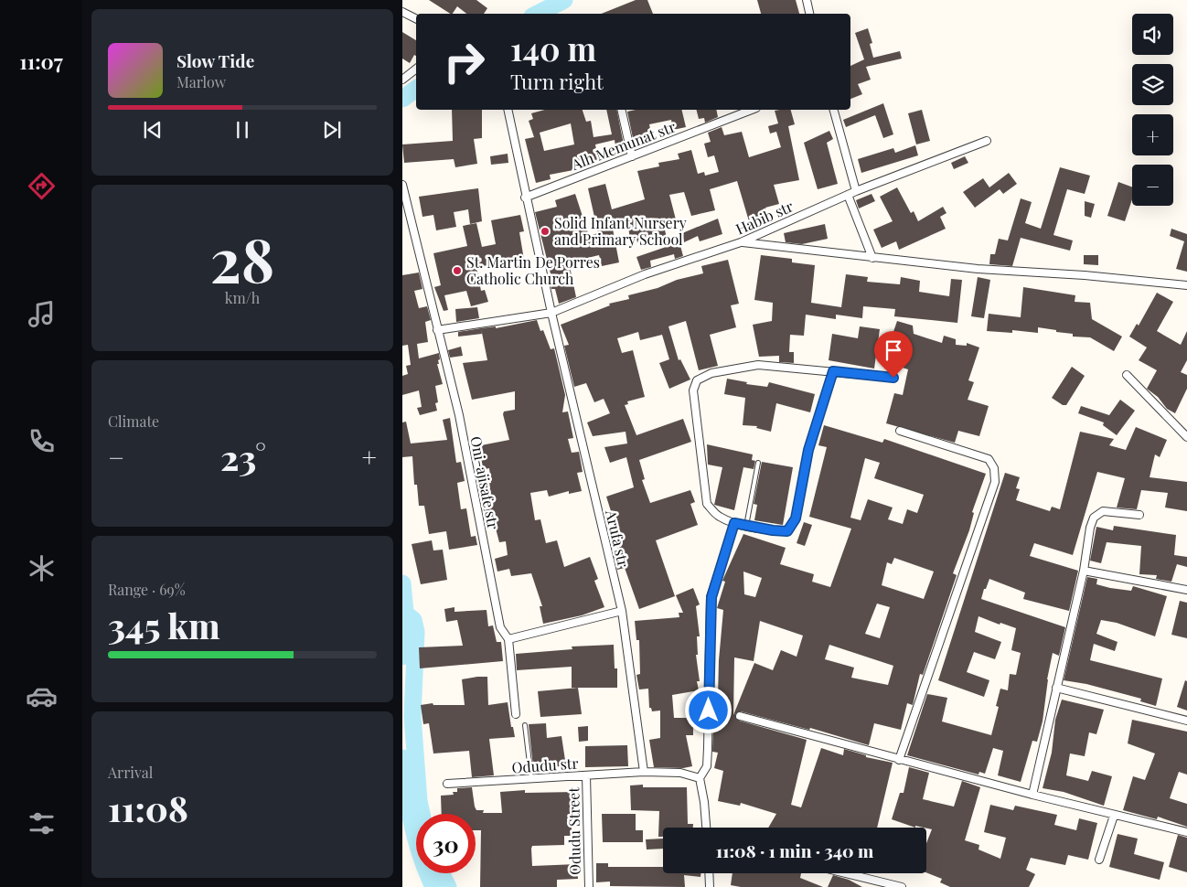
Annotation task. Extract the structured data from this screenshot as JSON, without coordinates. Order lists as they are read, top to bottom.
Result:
{
  "streets": {
    "street": [
      "Alh Memunat str",
      "Habib str",
      "Oni-ajisafe str",
      "Arufa str",
      "Odudu str",
      "Odudu Street"
    ]
  },
  "crossings": [
    ["Habib str", "Arufa str"],
    ["Arufa str", "Odudu str"],
    ["Odudu str", "Odudu Street"]
  ],
  "places": ["Solid Infant Nursery and Primary School", "St. Martin De Porres Catholic Church"],
  "page": {
    "tabs": "11:07",
    "map_buttons": ["+", "−"],
    "turn": ["140 m", "Turn right"],
    "song": ["Slow Tide", "Marlow"],
    "tile": [
      ["28", "km/h"],
      "Climate",
      ["Range · 69%", "345 km"],
      ["Arrival", "11:08"]
    ],
    "heat": ["−", "23°", "+"],
    "limit": "30",
    "trip": "11:08 · 1 min · 340 m"
  }
}
